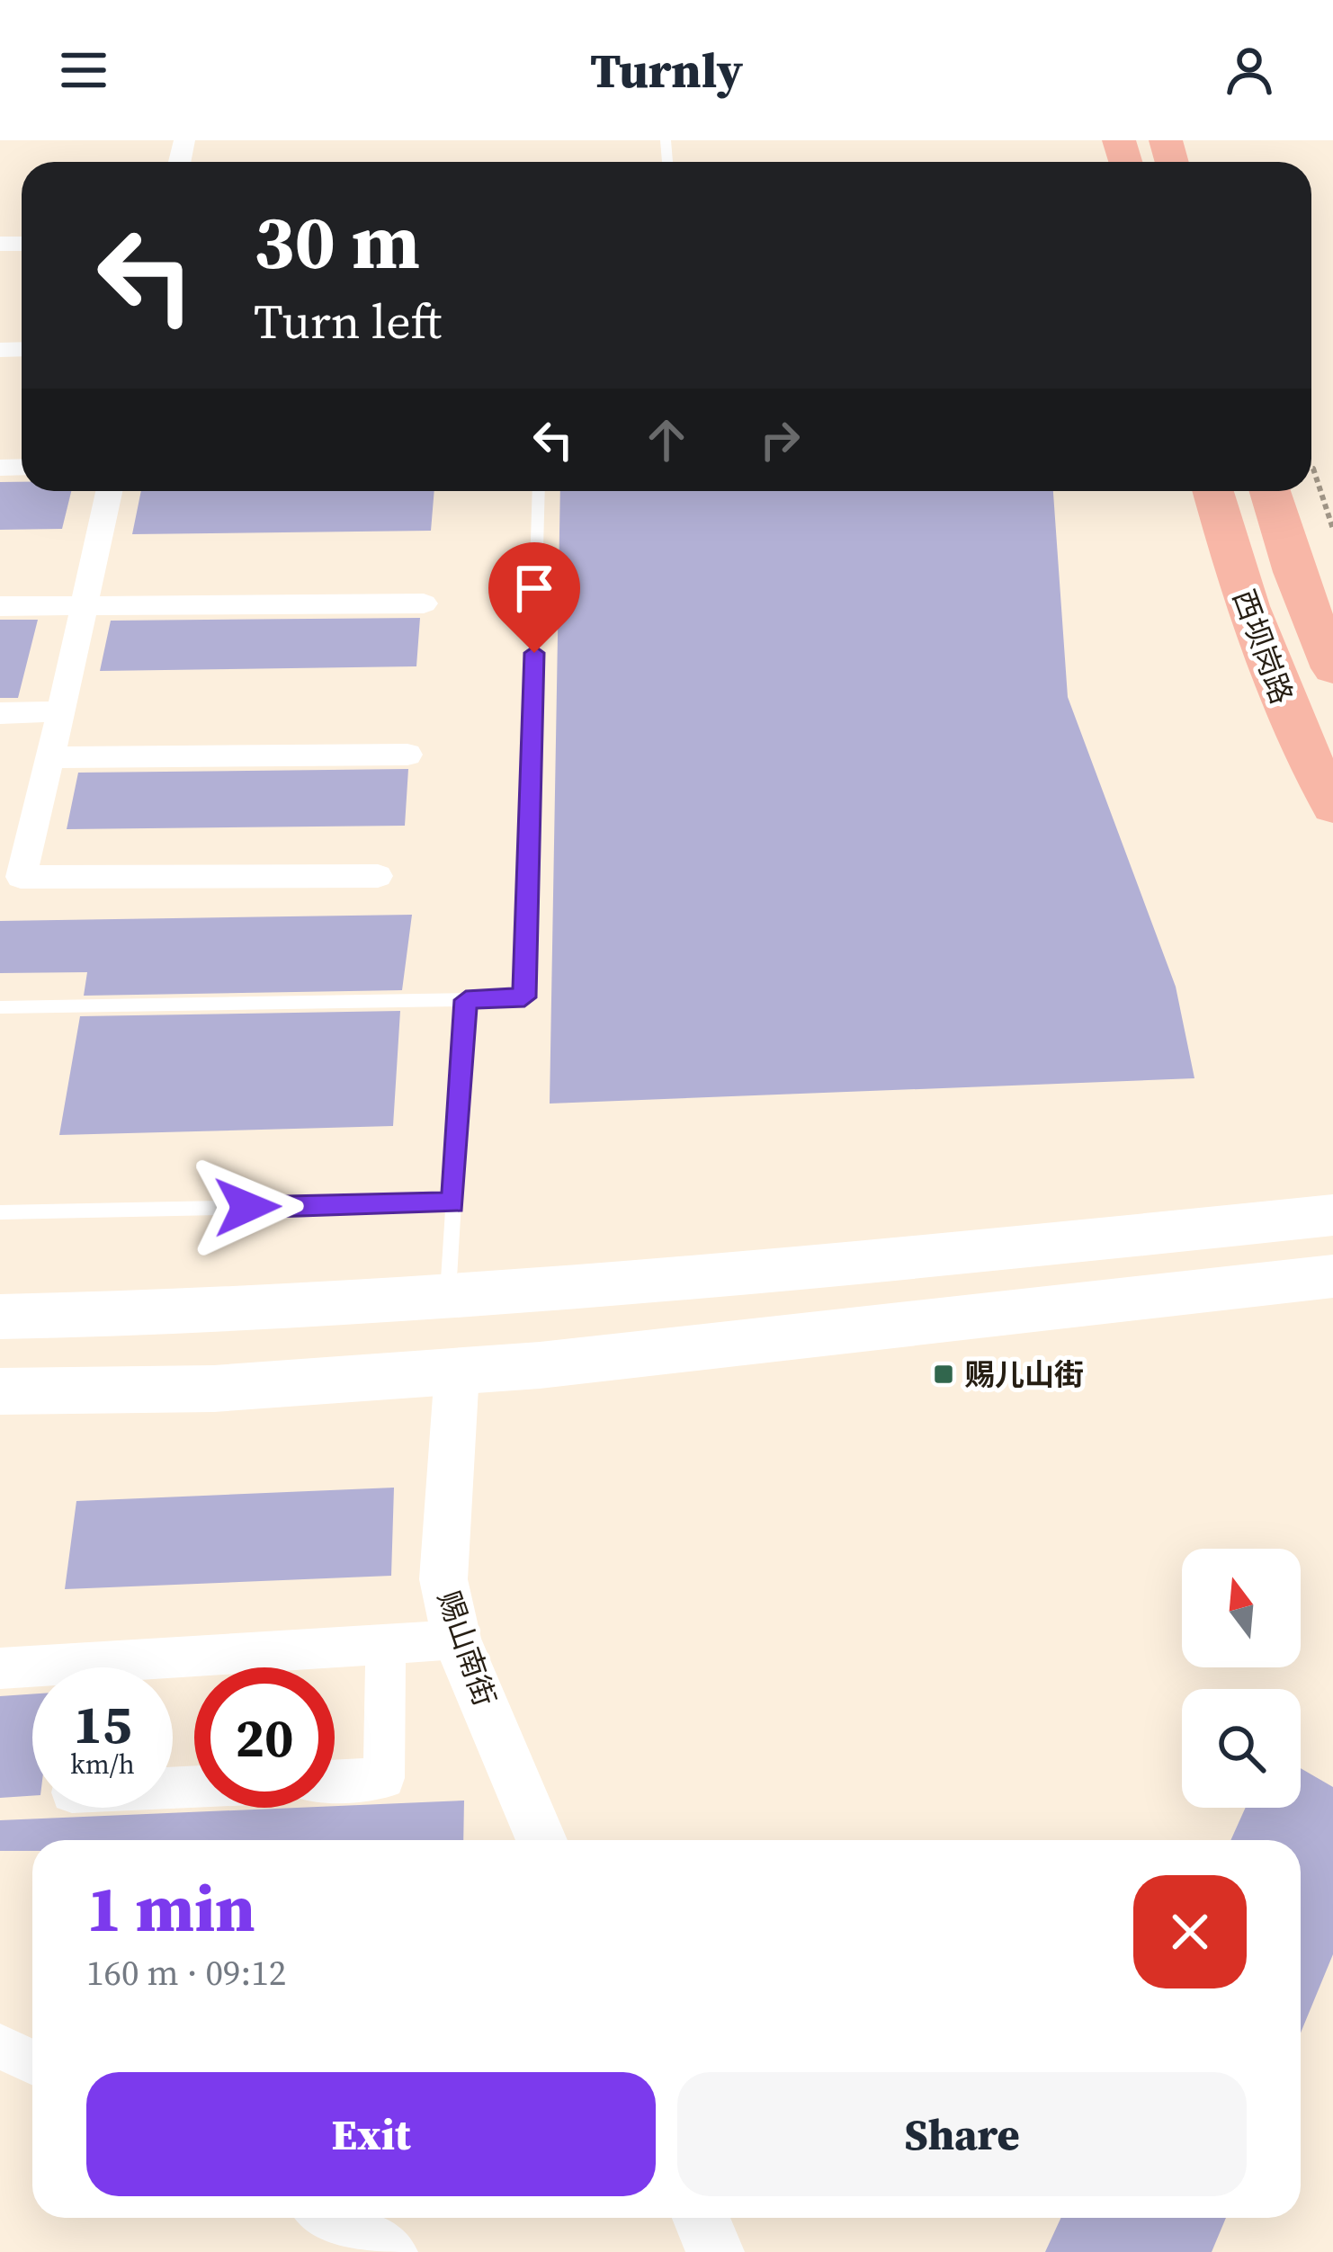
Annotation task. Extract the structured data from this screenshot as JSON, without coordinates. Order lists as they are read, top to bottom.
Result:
{
  "streets": {
    "main road": ["西坝岗路"],
    "street": ["赐山南街"]
  },
  "places": {
    "transit": ["赐儿山街"]
  },
  "north": "top",
  "page": {
    "header": "Turnly",
    "turn": ["30 m", "Turn left"],
    "speed": "15 km/h",
    "limit": "20",
    "heading": ["1 min", "160 m · 09:12"],
    "buttons": ["Exit", "Share"]
  }
}
